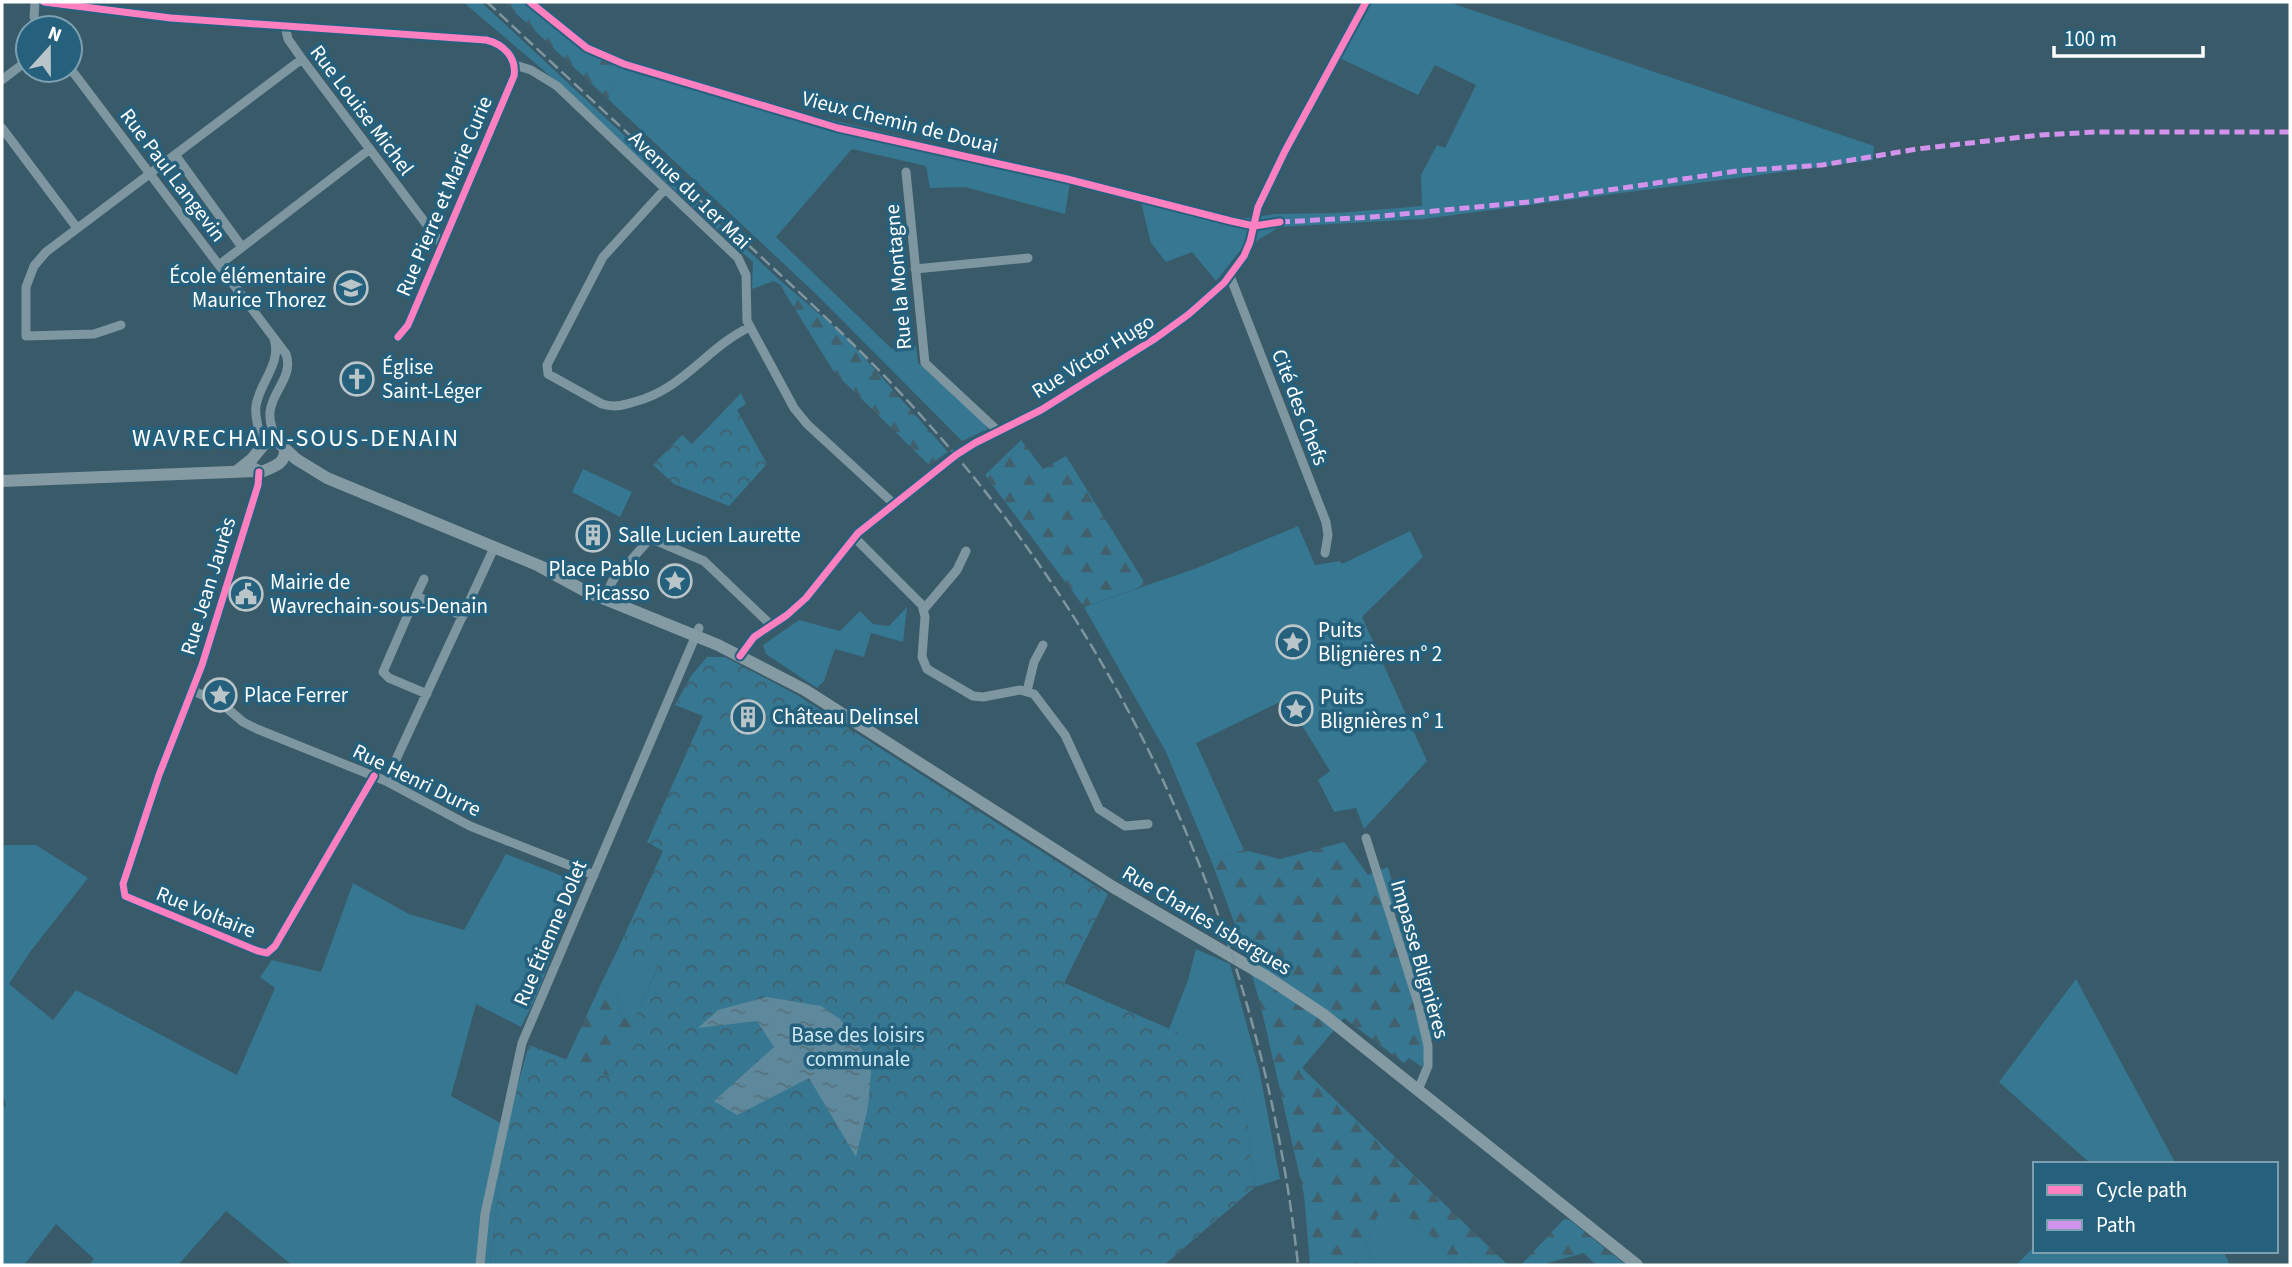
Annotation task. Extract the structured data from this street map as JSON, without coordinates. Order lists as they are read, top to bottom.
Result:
{
  "streets": {
    "main road": ["Rue Charles Isbergues"],
    "street": [
      "Rue Louise Michel",
      "Vieux Chemin de Douai",
      "Rue Paul Langevin",
      "Avenue du 1er Mai",
      "Rue Pierre et Marie Curie",
      "Rue la Montagne",
      "Rue Victor Hugo",
      "Cité des Chefs",
      "Rue Jean Jaurès",
      "Rue Henri Durre",
      "Rue Voltaire",
      "Rue Étienne Dolet",
      "Impasse Blignières"
    ]
  },
  "crossings": [
    ["Rue Louise Michel", "Avenue du 1er Mai"],
    ["Rue Louise Michel", "Rue Pierre et Marie Curie"],
    ["Vieux Chemin de Douai", "Rue Victor Hugo"],
    ["Rue Paul Langevin", "Rue Charles Isbergues"],
    ["Avenue du 1er Mai", "Rue Pierre et Marie Curie"],
    ["Avenue du 1er Mai", "Rue Victor Hugo"],
    ["Rue la Montagne", "Rue Victor Hugo"],
    ["Rue Victor Hugo", "Cité des Chefs"],
    ["Rue Victor Hugo", "Rue Charles Isbergues"],
    ["Rue Jean Jaurès", "Rue Henri Durre"],
    ["Rue Jean Jaurès", "Rue Voltaire"],
    ["Rue Henri Durre", "Rue Voltaire"],
    ["Rue Henri Durre", "Rue Étienne Dolet"],
    ["Rue Charles Isbergues", "Rue Étienne Dolet"],
    ["Rue Charles Isbergues", "Impasse Blignières"]
  ],
  "districts": ["WAVRECHAIN-SOUS-DENAIN"],
  "parks": ["Base des loisirs communale"],
  "places": {
    "school or university": ["École élémentaire Maurice Thorez"],
    "church": ["Église Saint-Léger"],
    "building": ["Salle Lucien Laurette", "Château Delinsel"],
    "place": [
      "Place Pablo Picasso",
      "Puits Blignières n° 2",
      "Place Ferrer",
      "Puits Blignières n° 1"
    ],
    "public building": ["Mairie de Wavrechain-sous-Denain"]
  },
  "legend": ["Cycle path", "Path"],
  "scale_bar": "100 m",
  "north": "top"
}
